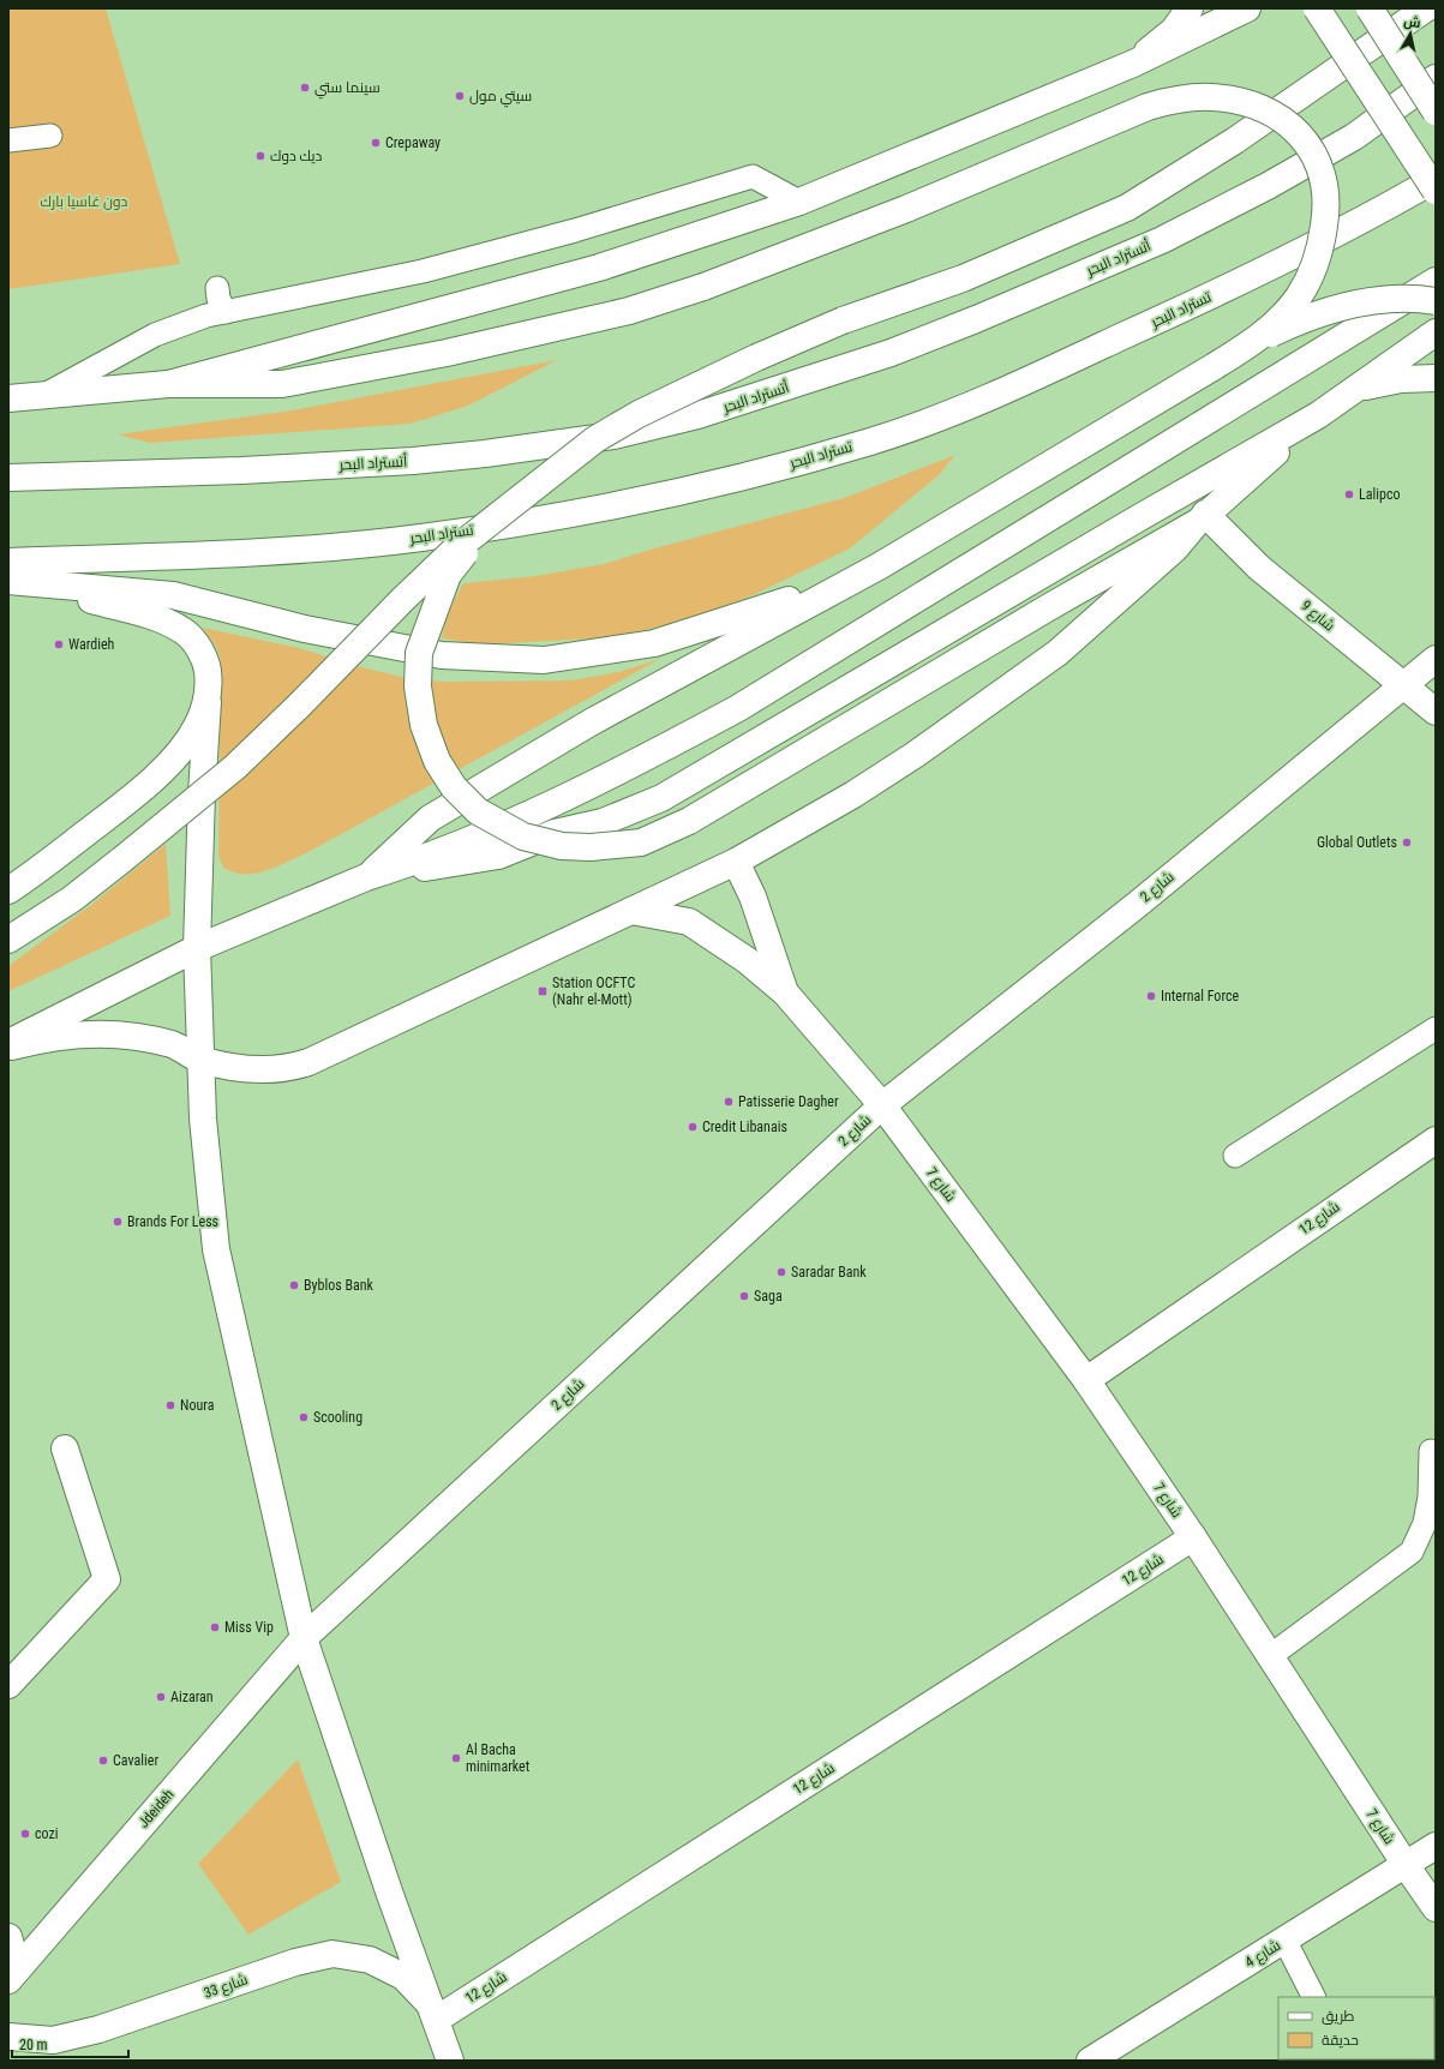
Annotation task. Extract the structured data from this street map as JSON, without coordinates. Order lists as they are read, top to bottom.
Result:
{
  "streets": {
    "main road": [
      "أتستراد البحر",
      "تستراد البحر",
      "شارع 9",
      "شارع 2",
      "شارع 7",
      "شارع 12",
      "Jdeideh",
      "شارع 4",
      "شارع 33"
    ]
  },
  "crossings": [
    ["شارع 9", "شارع 2"],
    ["شارع 2", "شارع 7"],
    ["شارع 2", "Jdeideh"],
    ["شارع 7", "شارع 12"],
    ["شارع 7", "شارع 4"],
    ["شارع 12", "شارع 33"]
  ],
  "parks": ["دون غاسيا بارك"],
  "places": {
    "other": [
      "سينما ستي",
      "سيتي مول",
      "Crepaway",
      "ديك دوك",
      "Lalipco",
      "Wardieh",
      "Global Outlets",
      "Internal Force",
      "Patisserie Dagher",
      "Credit Libanais",
      "Brands For Less",
      "Saradar Bank",
      "Byblos Bank",
      "Saga",
      "Noura",
      "Scooling",
      "Miss Vip",
      "Aizaran",
      "Al Bacha minimarket",
      "Cavalier",
      "cozi"
    ],
    "transit": ["Station OCFTC (Nahr el-Mott)"]
  },
  "legend": ["طريق", "حديقة"],
  "scale_bar": "20 m",
  "north": "top"
}
